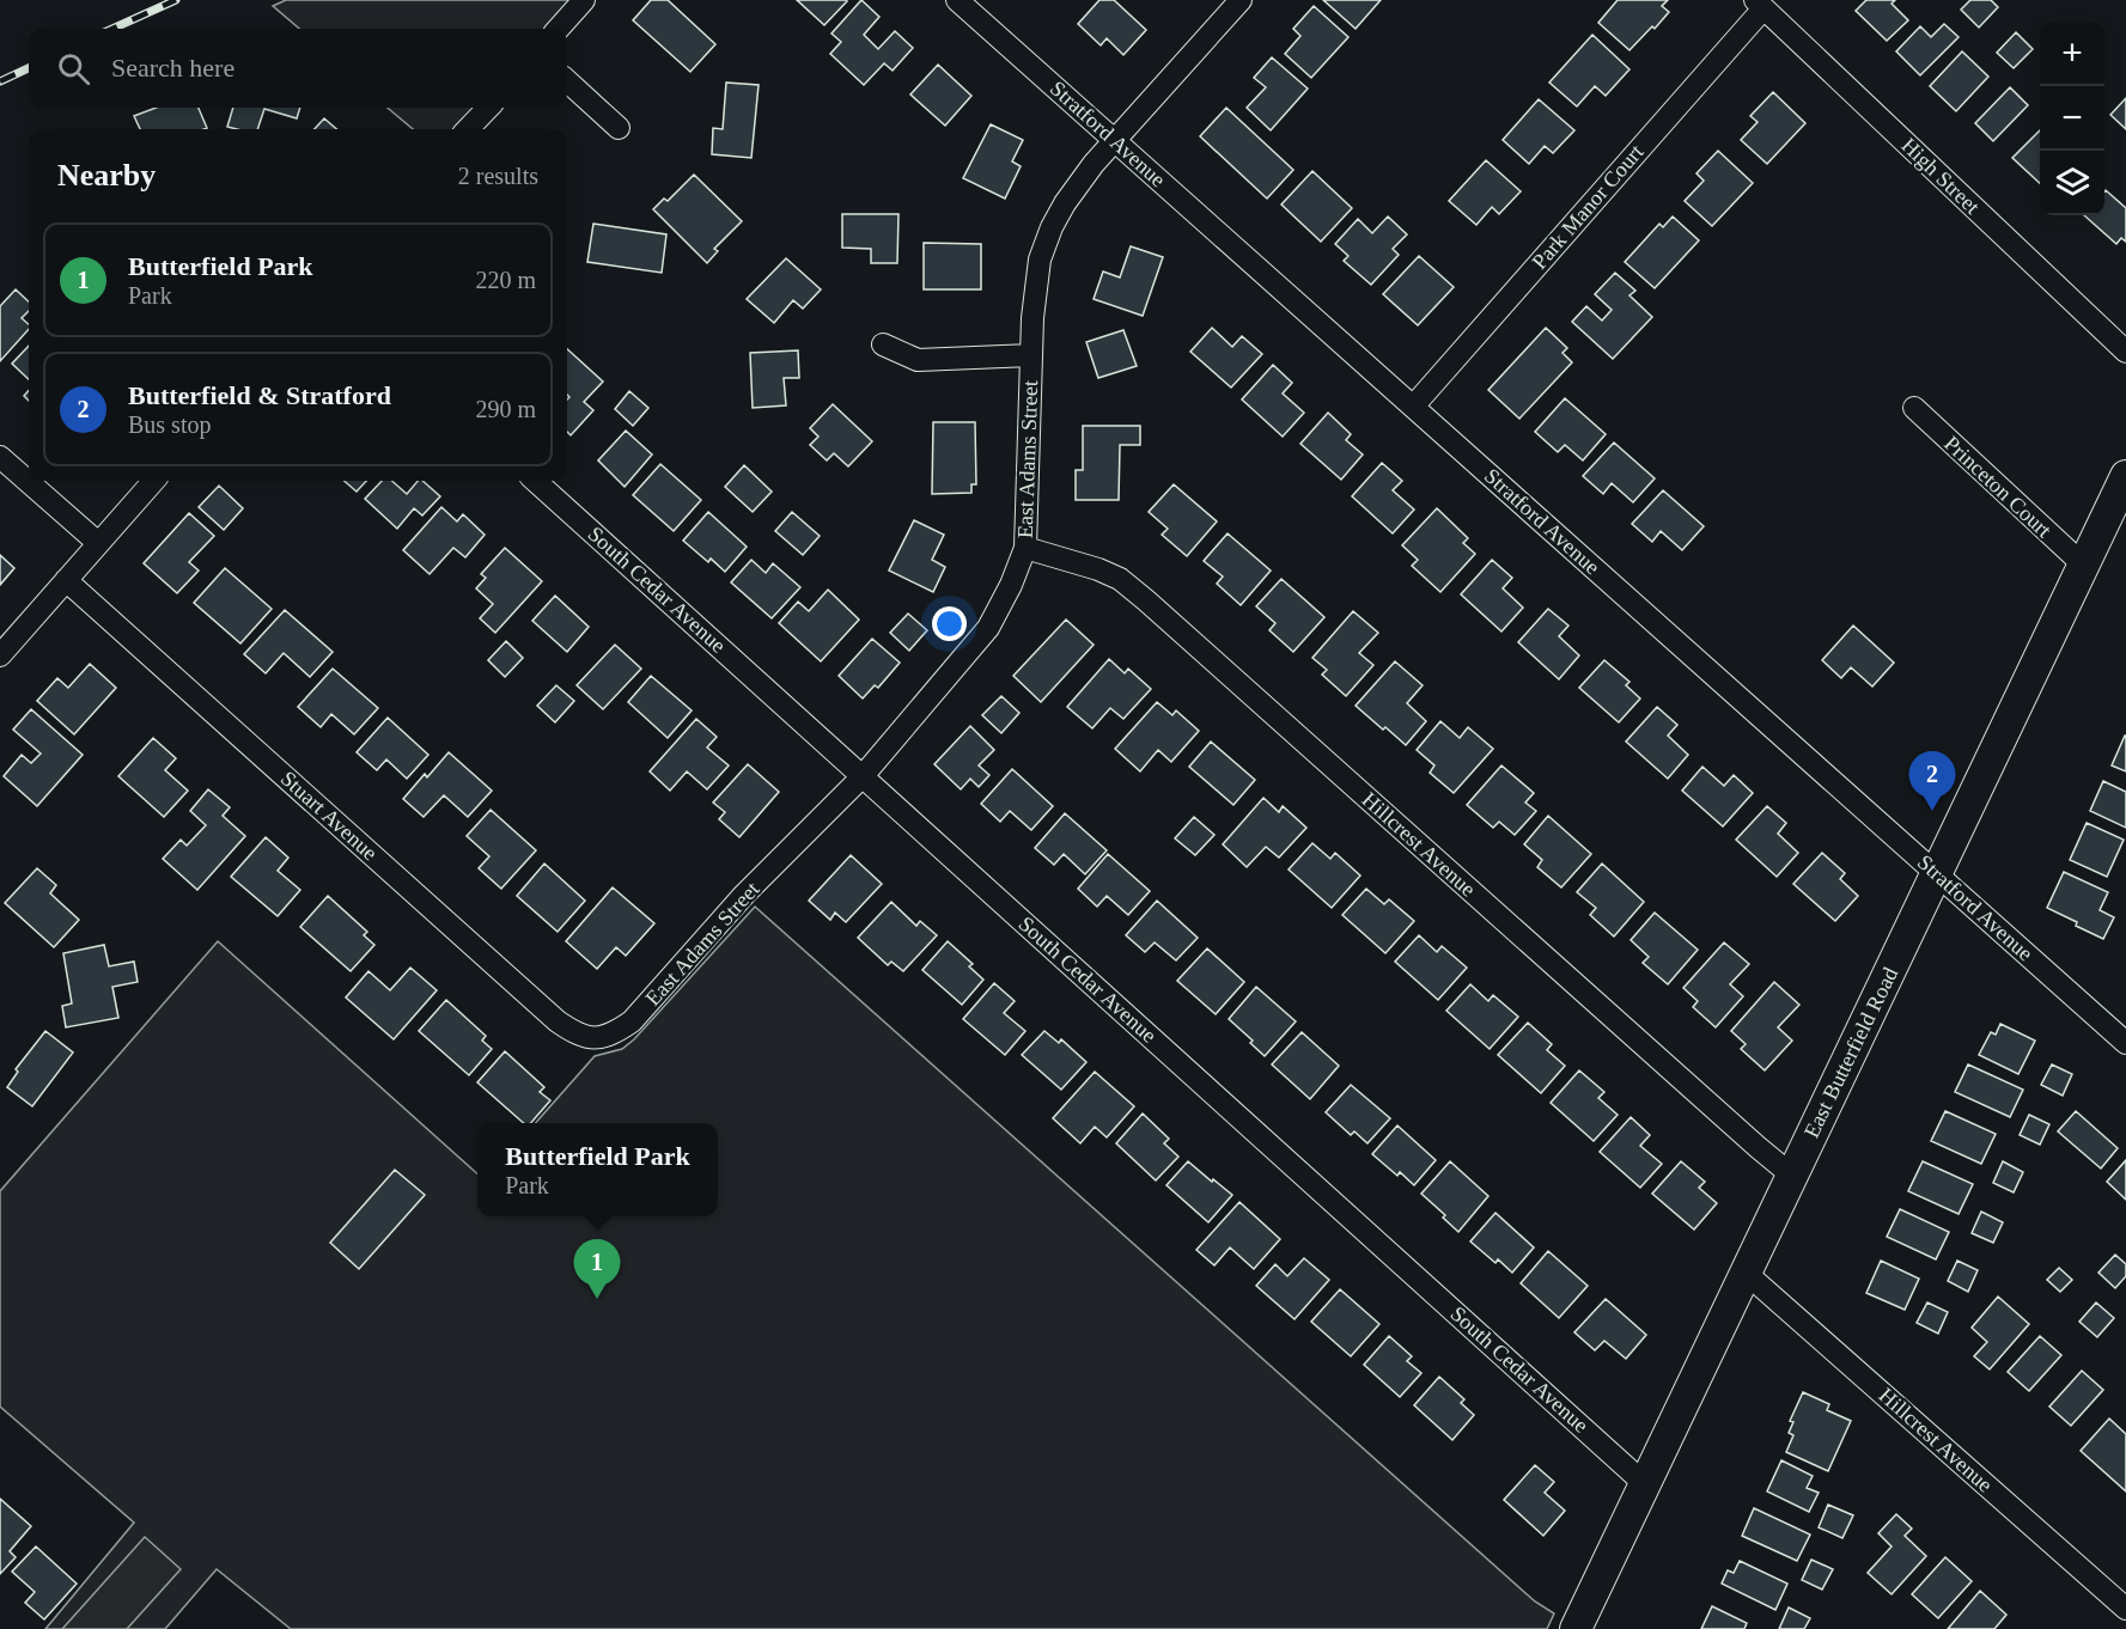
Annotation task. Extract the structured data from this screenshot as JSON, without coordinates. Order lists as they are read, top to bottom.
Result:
{
  "streets": {
    "main road": ["East Butterfield Road"],
    "street": [
      "Stratford Avenue",
      "High Street",
      "Park Manor Court",
      "East Adams Street",
      "Princeton Court",
      "South Cedar Avenue",
      "Stuart Avenue",
      "Hillcrest Avenue"
    ]
  },
  "crossings": [
    ["Stratford Avenue", "Park Manor Court"],
    ["Stratford Avenue", "East Adams Street"],
    ["Stratford Avenue", "East Butterfield Road"],
    ["High Street", "Park Manor Court"],
    ["East Adams Street", "South Cedar Avenue"],
    ["East Adams Street", "Stuart Avenue"],
    ["East Adams Street", "Hillcrest Avenue"],
    ["Princeton Court", "East Butterfield Road"],
    ["South Cedar Avenue", "East Butterfield Road"],
    ["Hillcrest Avenue", "East Butterfield Road"]
  ],
  "page": {
    "map_buttons": ["+", "−"],
    "search": "Search here",
    "heading": ["Nearby", "2 results"],
    "list": [
      {
        "mark": "1",
        "name": "Butterfield Park",
        "note": "Park",
        "value": "220 m"
      },
      {
        "mark": "2",
        "name": "Butterfield & Stratford",
        "note": "Bus stop",
        "value": "290 m"
      }
    ],
    "pins": ["2", "1"],
    "popup": ["Butterfield Park", "Park"]
  }
}
